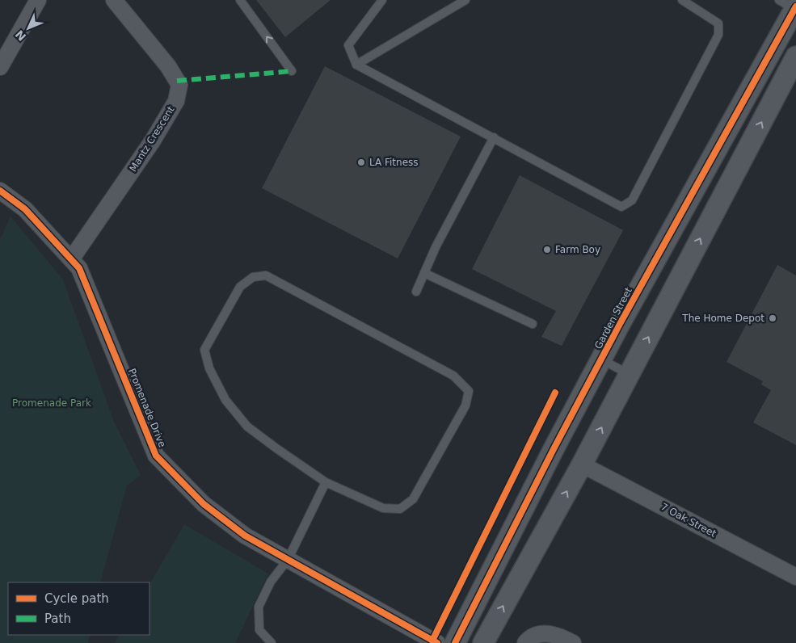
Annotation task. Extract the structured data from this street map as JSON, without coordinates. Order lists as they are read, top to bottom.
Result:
{
  "streets": {
    "street": [
      "Mantz Crescent",
      "Garden Street",
      "Promenade Drive",
      "7 Oak Street"
    ]
  },
  "crossings": [
    ["Mantz Crescent", "Promenade Drive"]
  ],
  "parks": ["Promenade Park"],
  "places": ["LA Fitness", "Farm Boy", "The Home Depot"],
  "legend": ["Cycle path", "Path"],
  "north": "bottom left"
}
